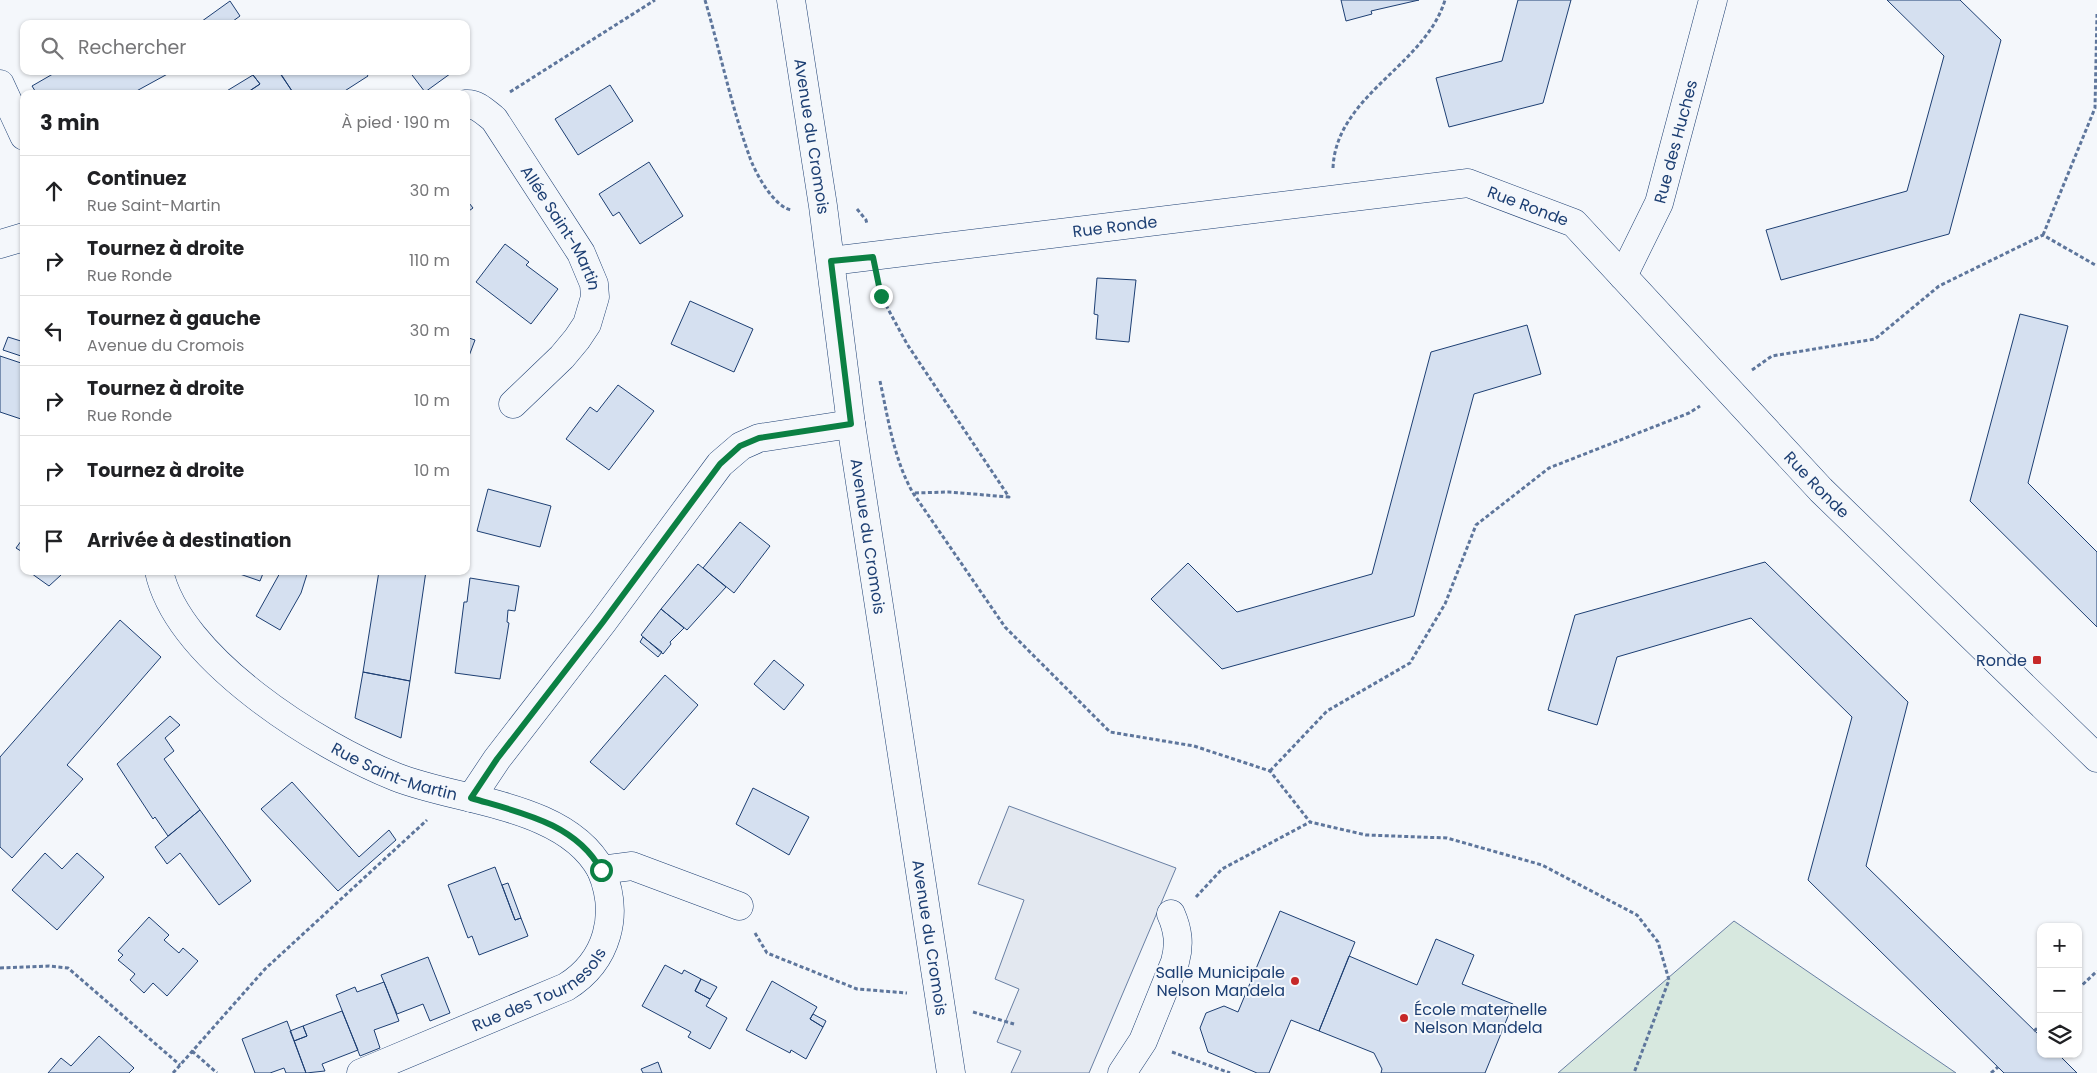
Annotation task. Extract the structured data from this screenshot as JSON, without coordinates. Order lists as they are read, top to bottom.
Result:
{
  "streets": {
    "street": [
      "Avenue du Cromois",
      "Rue des Huches",
      "Rue Ronde",
      "Allée Saint-Martin",
      "Rue Saint-Martin",
      "Rue des Tournesols"
    ]
  },
  "crossings": [
    ["Avenue du Cromois", "Rue Ronde"],
    ["Rue des Huches", "Rue Ronde"],
    ["Rue Saint-Martin", "Rue des Tournesols"]
  ],
  "places": {
    "transit": ["Ronde"],
    "other": ["Salle Municipale Nelson Mandela", "École maternelle Nelson Mandela"]
  },
  "page": {
    "search": "Rechercher",
    "heading": ["3 min", "À pied · 190 m"],
    "list": [
      ["Continuez", "Rue Saint-Martin", "30 m"],
      ["Tournez à droite", "Rue Ronde", "110 m"],
      ["Tournez à gauche", "Avenue du Cromois", "30 m"],
      ["Tournez à droite", "Rue Ronde", "10 m"],
      ["Tournez à droite", "10 m"],
      "Arrivée à destination"
    ],
    "map_buttons": ["+", "−"]
  }
}
